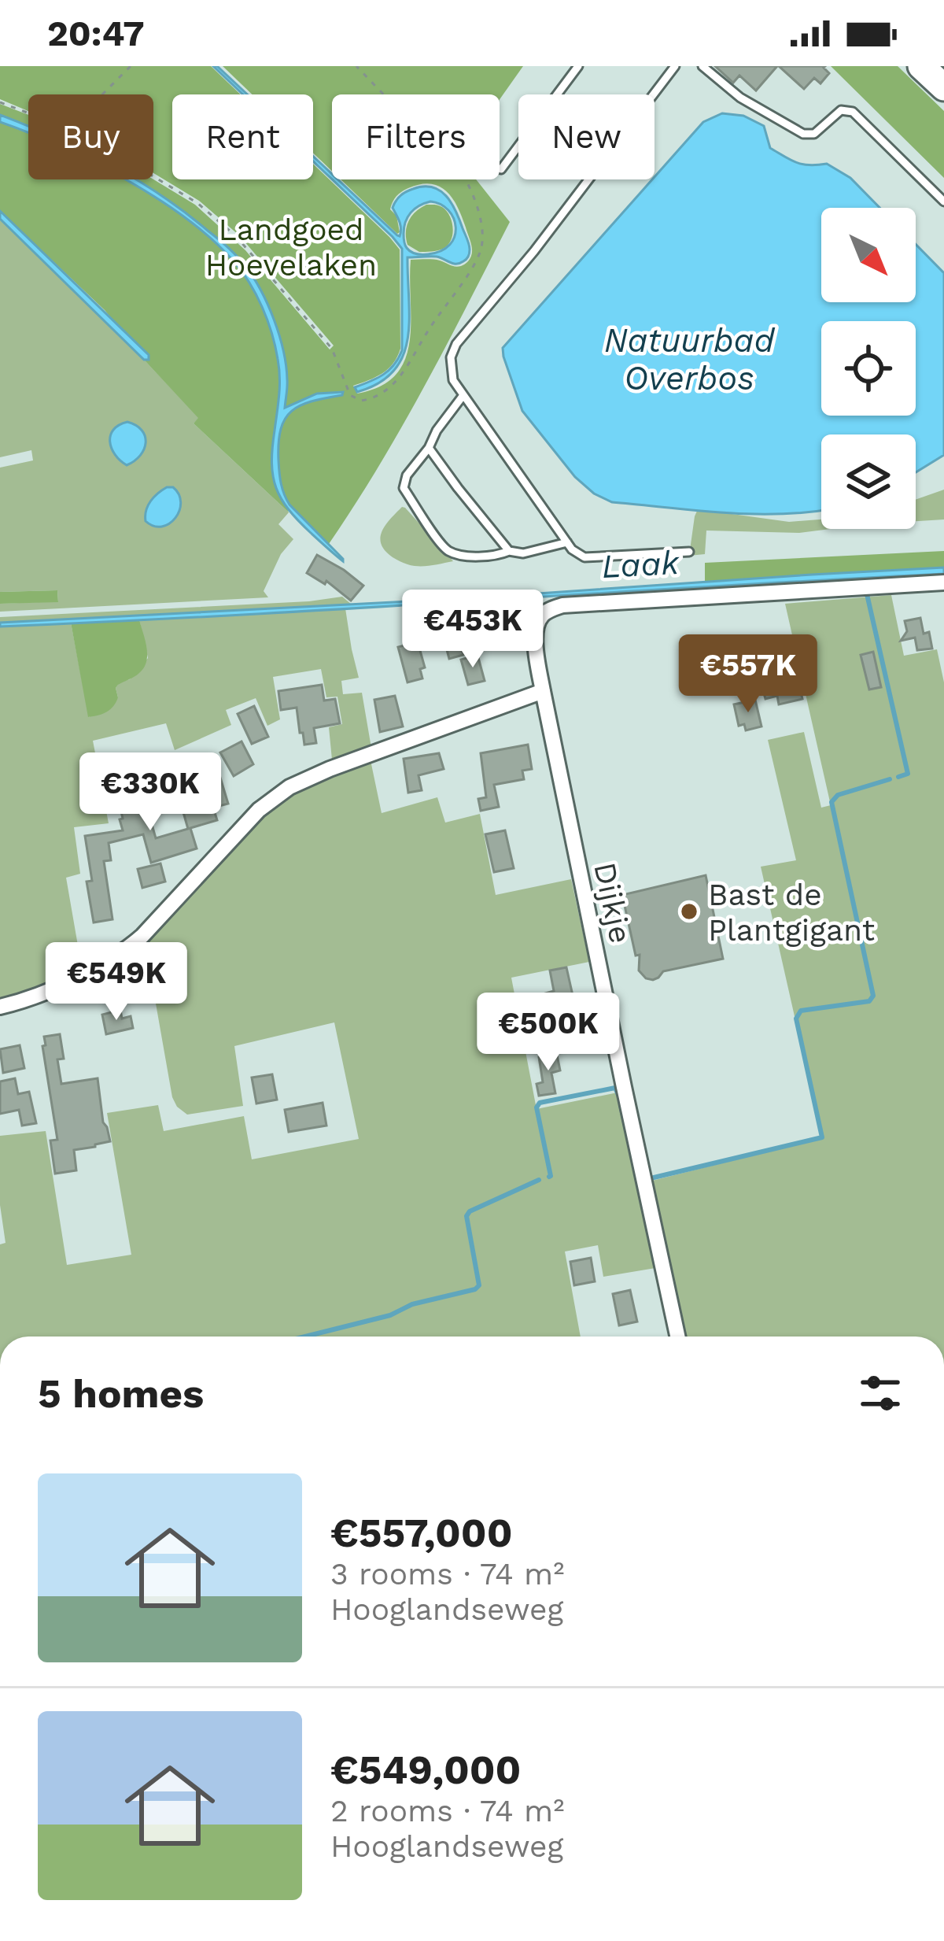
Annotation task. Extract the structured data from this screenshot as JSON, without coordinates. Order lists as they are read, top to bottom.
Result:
{
  "streets": {
    "street": ["Dijkje"]
  },
  "water": ["Natuurbad Overbos", "Laak"],
  "parks": ["Landgoed Hoevelaken"],
  "places": ["Bast de Plantgigant"],
  "north": "bottom right",
  "page": {
    "status": "20:47",
    "chip": [
      "Buy",
      "Rent",
      "Filters",
      "New"
    ],
    "price": [
      "€453K",
      "€557K",
      "€330K",
      "€549K",
      "€500K"
    ],
    "heading": "5 homes",
    "list": [
      {
        "name": "€557,000",
        "note": "3 rooms · 74 m² · Hooglandseweg"
      },
      {
        "name": "€549,000",
        "note": "2 rooms · 74 m² · Hooglandseweg"
      }
    ]
  }
}
